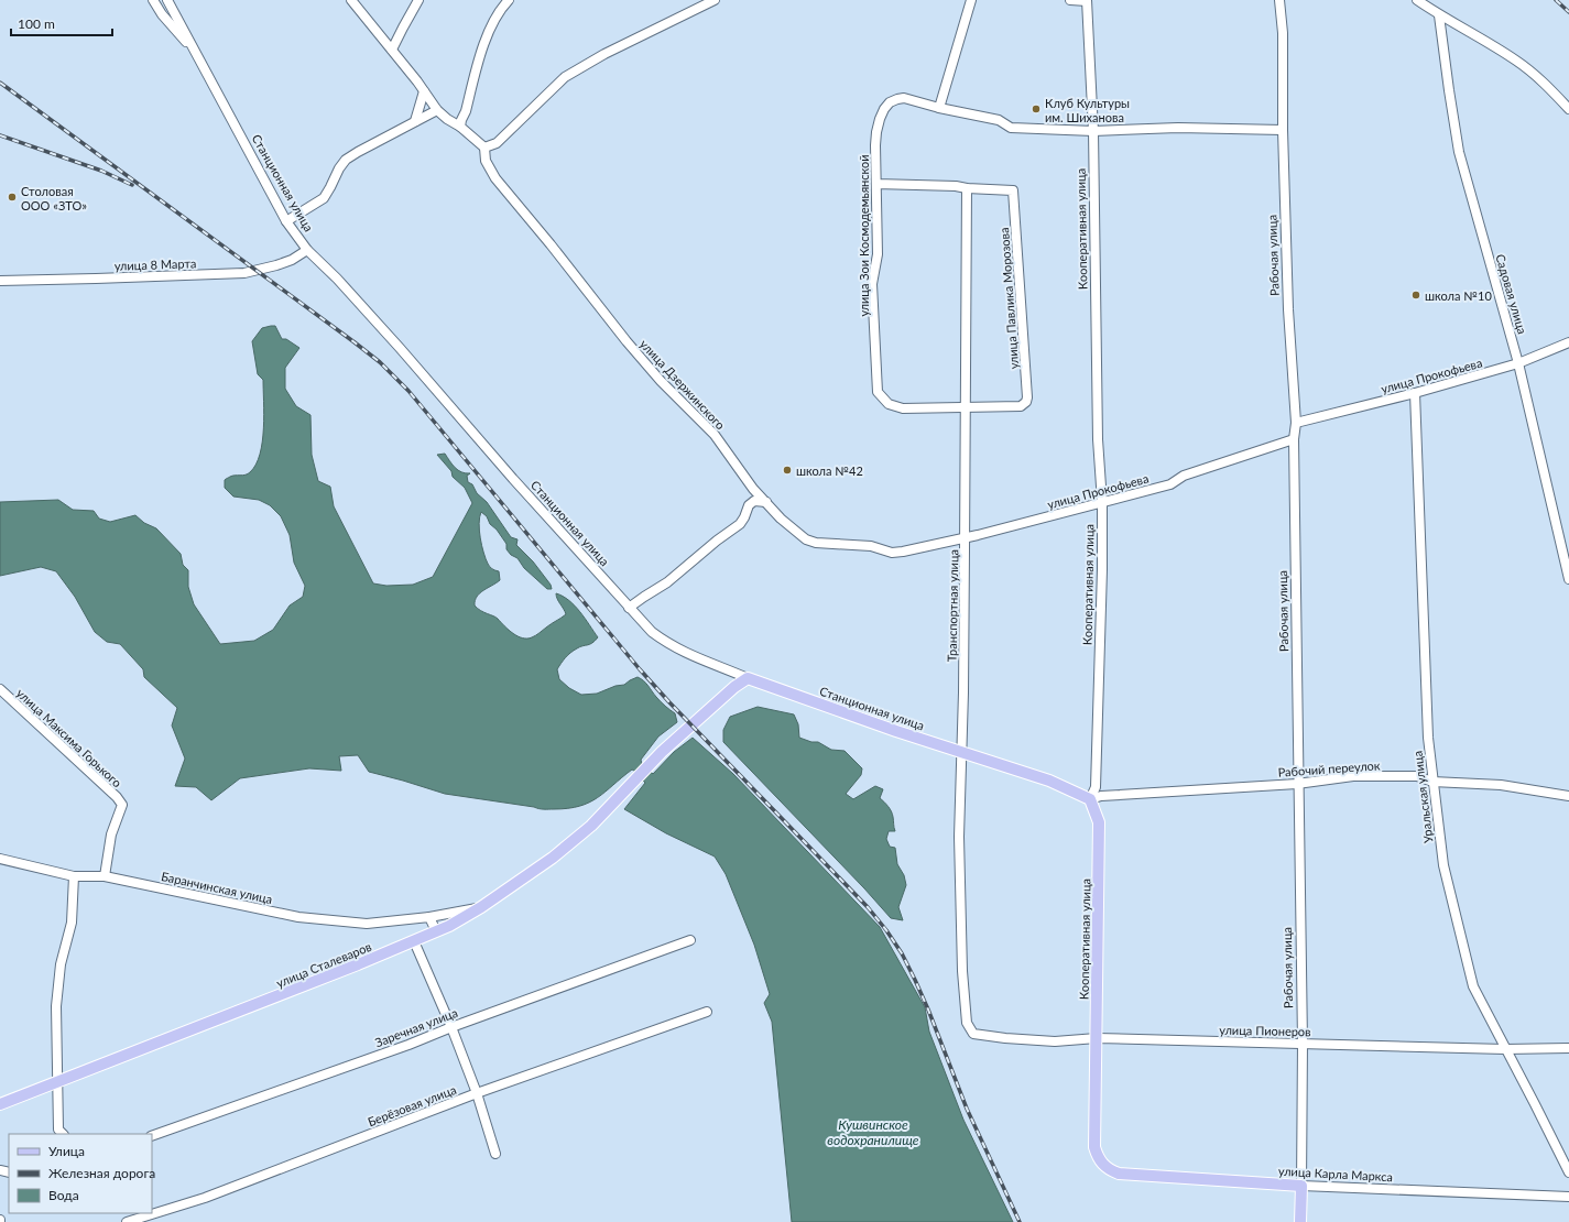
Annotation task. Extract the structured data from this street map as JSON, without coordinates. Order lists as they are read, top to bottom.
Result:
{
  "streets": {
    "main road": [
      "Станционная улица",
      "Кооперативная улица",
      "Рабочая улица",
      "улица Сталеваров",
      "улица Карла Маркса"
    ],
    "street": [
      "улица Зои Космодемьянской",
      "улица 8 Марта",
      "Садовая улица",
      "улица Павлика Морозова",
      "улица Прокофьева",
      "улица Дзержинского",
      "Транспортная улица",
      "улица Максима Горького",
      "Рабочий переулок",
      "Уральская улица",
      "Баранчинская улица",
      "Заречная улица",
      "улица Пионеров",
      "Берёзовая улица"
    ]
  },
  "crossings": [
    ["Станционная улица", "Кооперативная улица"],
    ["Станционная улица", "улица 8 Марта"],
    ["Станционная улица", "Транспортная улица"],
    ["Станционная улица", "Рабочий переулок"],
    ["Станционная улица", "улица Сталеваров"],
    ["Кооперативная улица", "улица Прокофьева"],
    ["Кооперативная улица", "Рабочий переулок"],
    ["Кооперативная улица", "улица Пионеров"],
    ["Кооперативная улица", "улица Карла Маркса"],
    ["улица Зои Космодемьянской", "улица Павлика Морозова"],
    ["улица Зои Космодемьянской", "Транспортная улица"],
    ["Рабочая улица", "улица Прокофьева"],
    ["Рабочая улица", "Рабочий переулок"],
    ["Рабочая улица", "улица Пионеров"],
    ["Рабочая улица", "улица Карла Маркса"],
    ["Садовая улица", "улица Прокофьева"],
    ["улица Павлика Морозова", "Транспортная улица"],
    ["улица Прокофьева", "улица Дзержинского"],
    ["улица Прокофьева", "Транспортная улица"],
    ["улица Прокофьева", "Уральская улица"],
    ["Транспортная улица", "улица Пионеров"],
    ["улица Максима Горького", "Баранчинская улица"],
    ["Рабочий переулок", "Уральская улица"],
    ["Уральская улица", "улица Пионеров"],
    ["Баранчинская улица", "улица Сталеваров"]
  ],
  "water": ["Кушвинское водохранилище"],
  "places": [
    "Клуб Культуры им. Шиханова",
    "Столовая ООО «ЗТО»",
    "школа №10",
    "школа №42"
  ],
  "legend": ["Улица", "Железная дорога", "Вода"],
  "scale_bar": "100 m"
}
